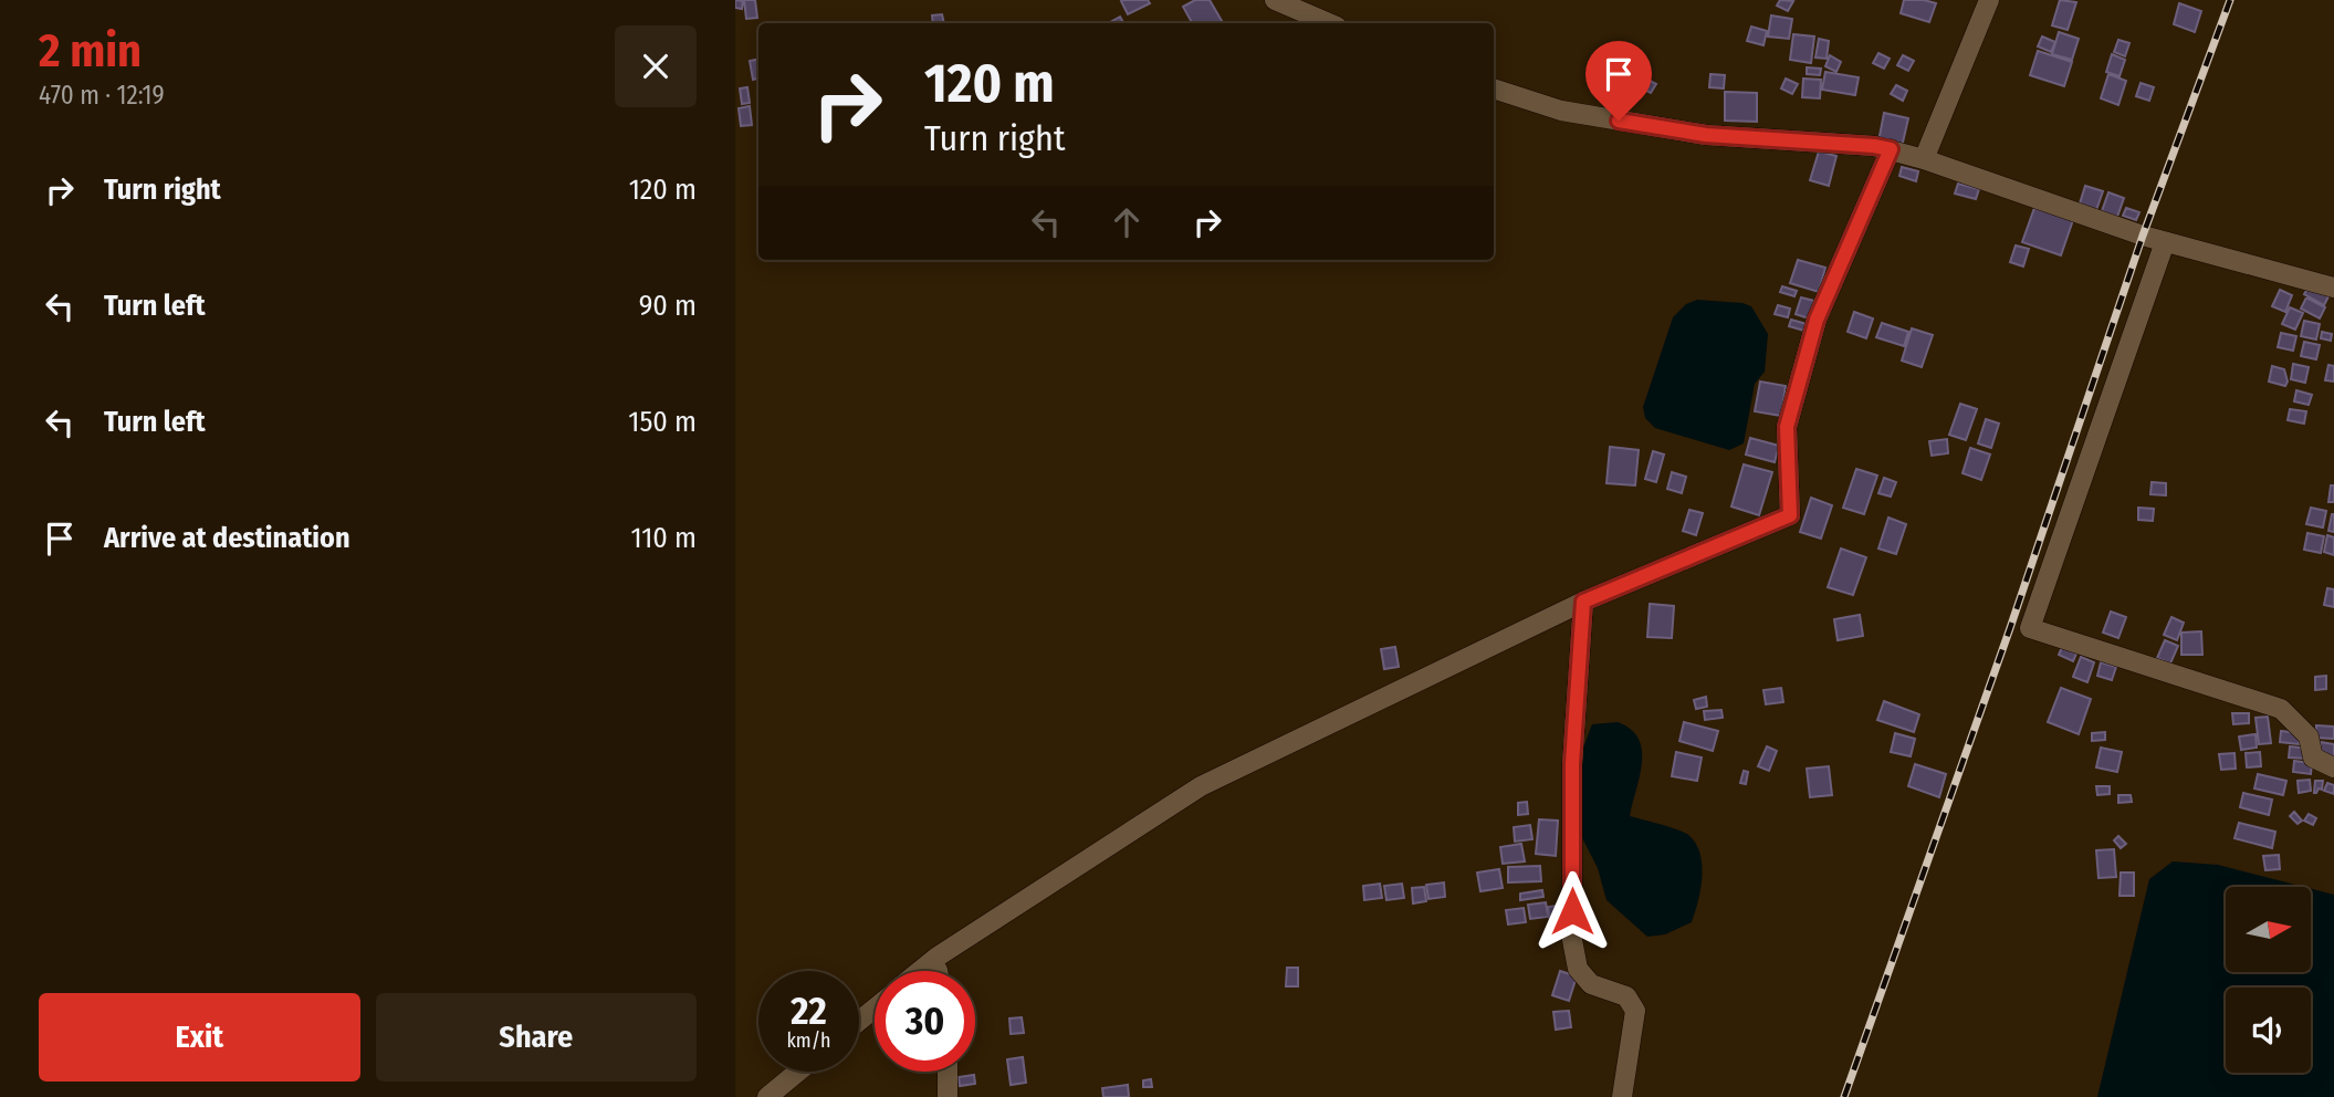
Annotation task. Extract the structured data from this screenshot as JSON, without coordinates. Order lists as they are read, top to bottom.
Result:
{
  "north": "right",
  "page": {
    "heading": ["2 min", "470 m · 12:19"],
    "turn": ["120 m", "Turn right"],
    "list": [
      {
        "name": "Turn right",
        "value": "120 m"
      },
      {
        "name": "Turn left",
        "value": "90 m"
      },
      {
        "name": "Turn left",
        "value": "150 m"
      },
      {
        "name": "Arrive at destination",
        "value": "110 m"
      }
    ],
    "speed": "22 km/h",
    "limit": "30",
    "buttons": ["Exit", "Share"]
  }
}
